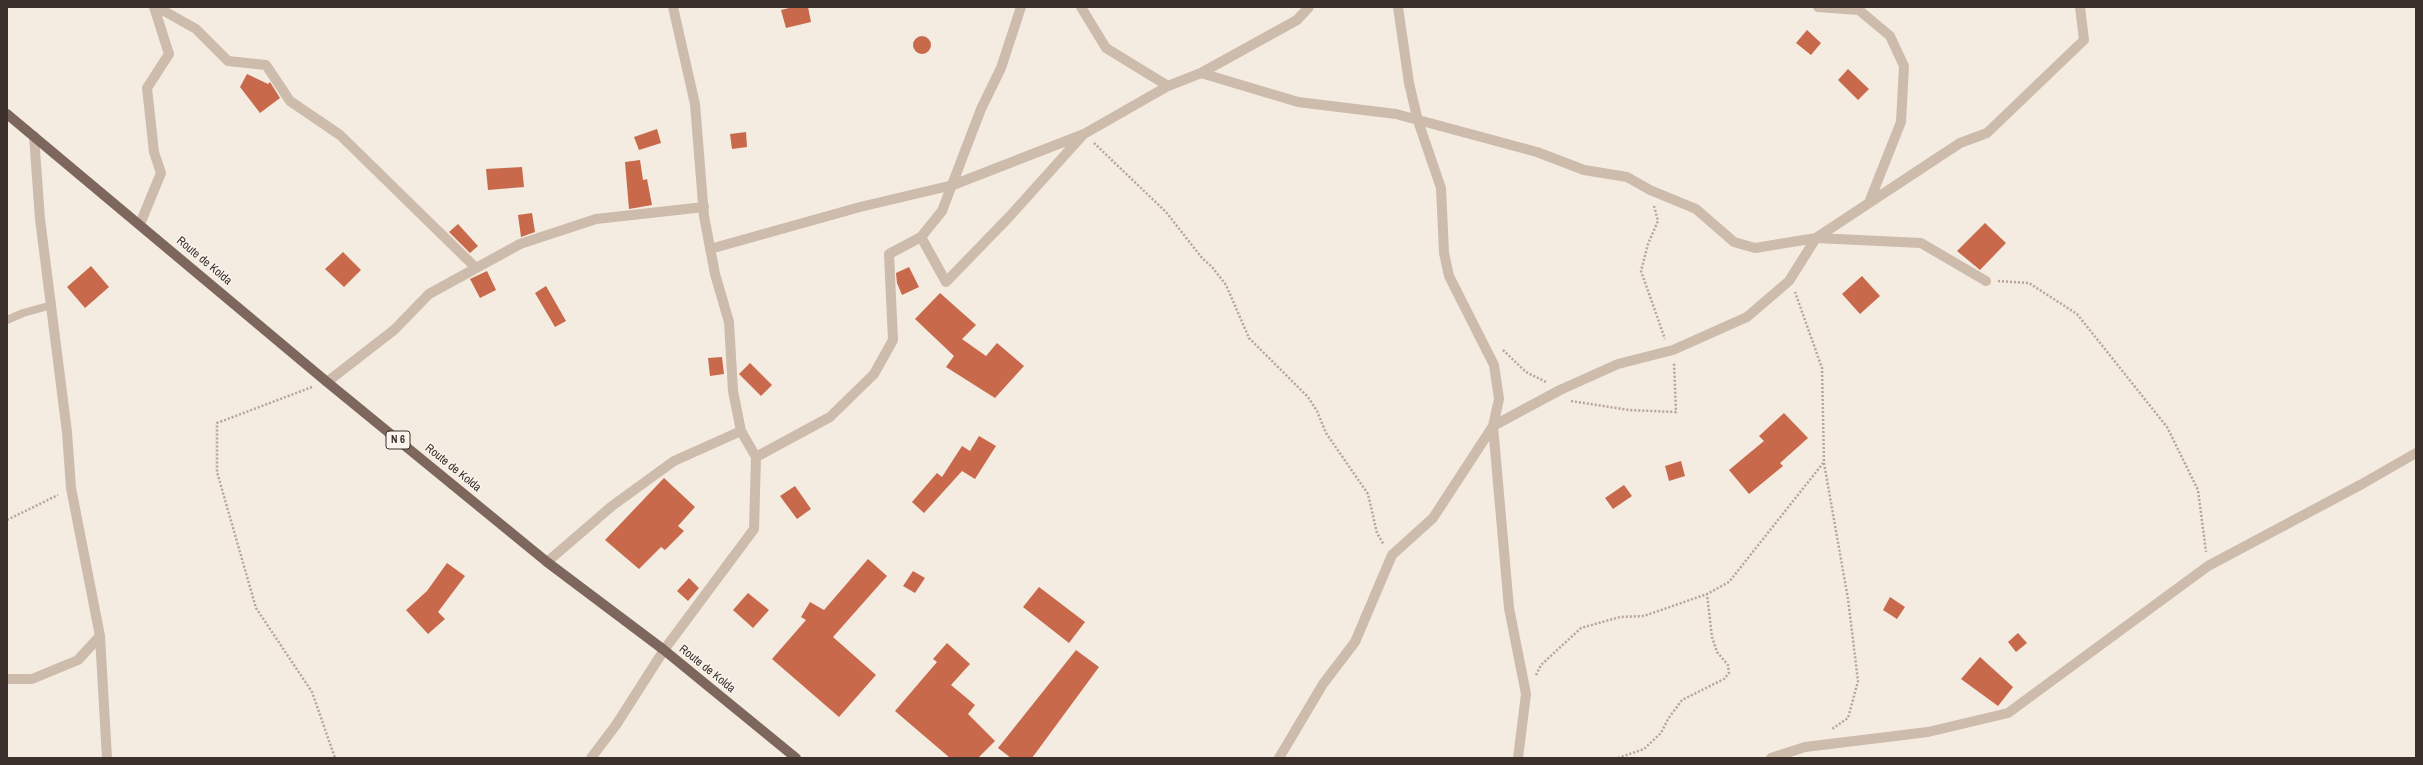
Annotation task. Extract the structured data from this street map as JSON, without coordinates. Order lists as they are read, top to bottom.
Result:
{
  "streets": {
    "main road": ["Route de Kolda", "N 6"]
  }
}
